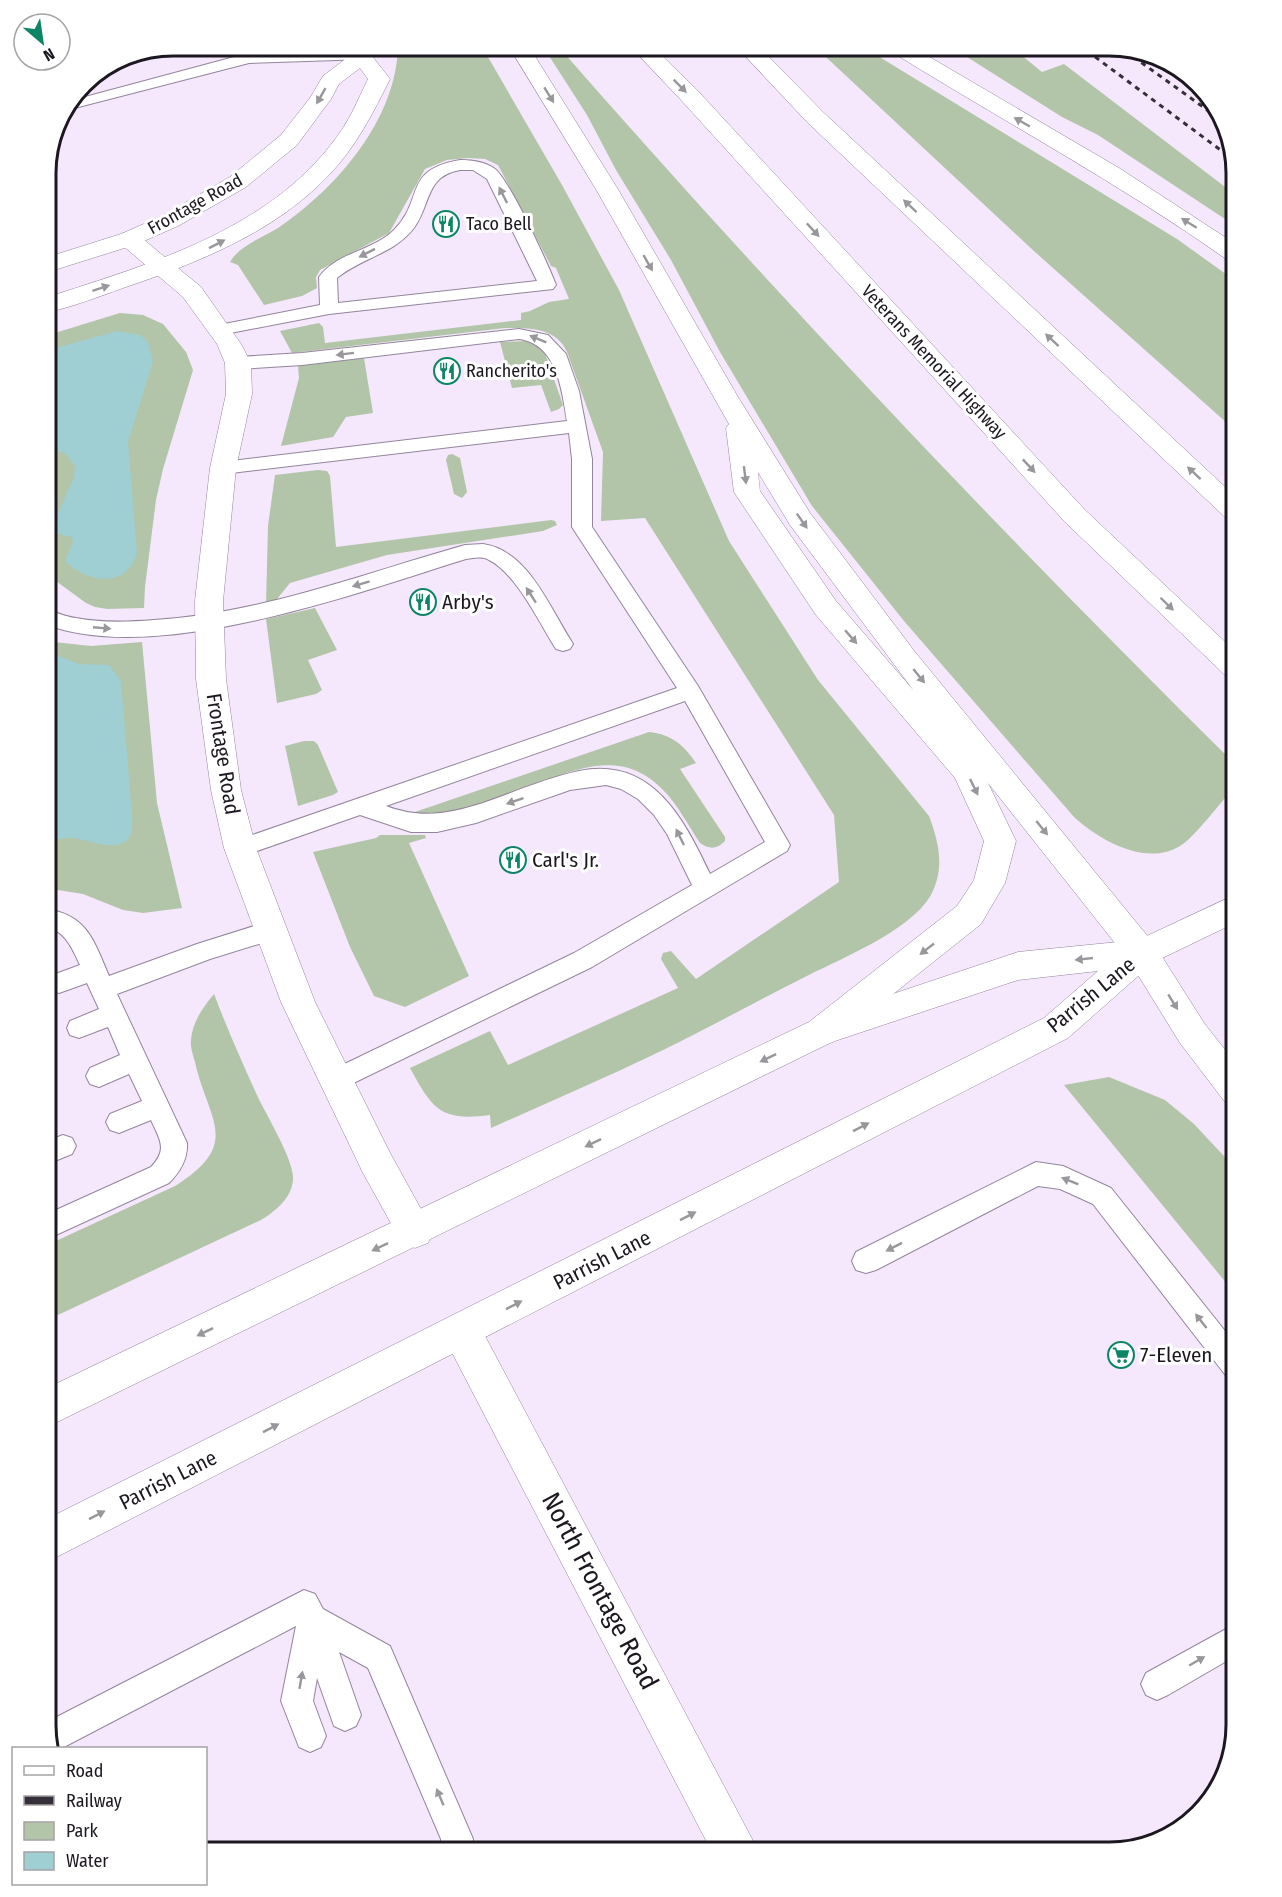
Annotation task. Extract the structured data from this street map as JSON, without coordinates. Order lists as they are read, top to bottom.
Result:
{
  "streets": {
    "main road": [
      "Frontage Road",
      "Veterans Memorial Highway",
      "Parrish Lane",
      "North Frontage Road"
    ]
  },
  "crossings": [
    ["Frontage Road", "Parrish Lane"],
    ["Parrish Lane", "North Frontage Road"]
  ],
  "places": {
    "restaurant": [
      "Taco Bell",
      "Rancherito's",
      "Arby's",
      "Carl's Jr."
    ],
    "supermarket": ["7-Eleven"]
  },
  "legend": [
    "Road",
    "Railway",
    "Park",
    "Water"
  ],
  "north": "bottom right"
}
